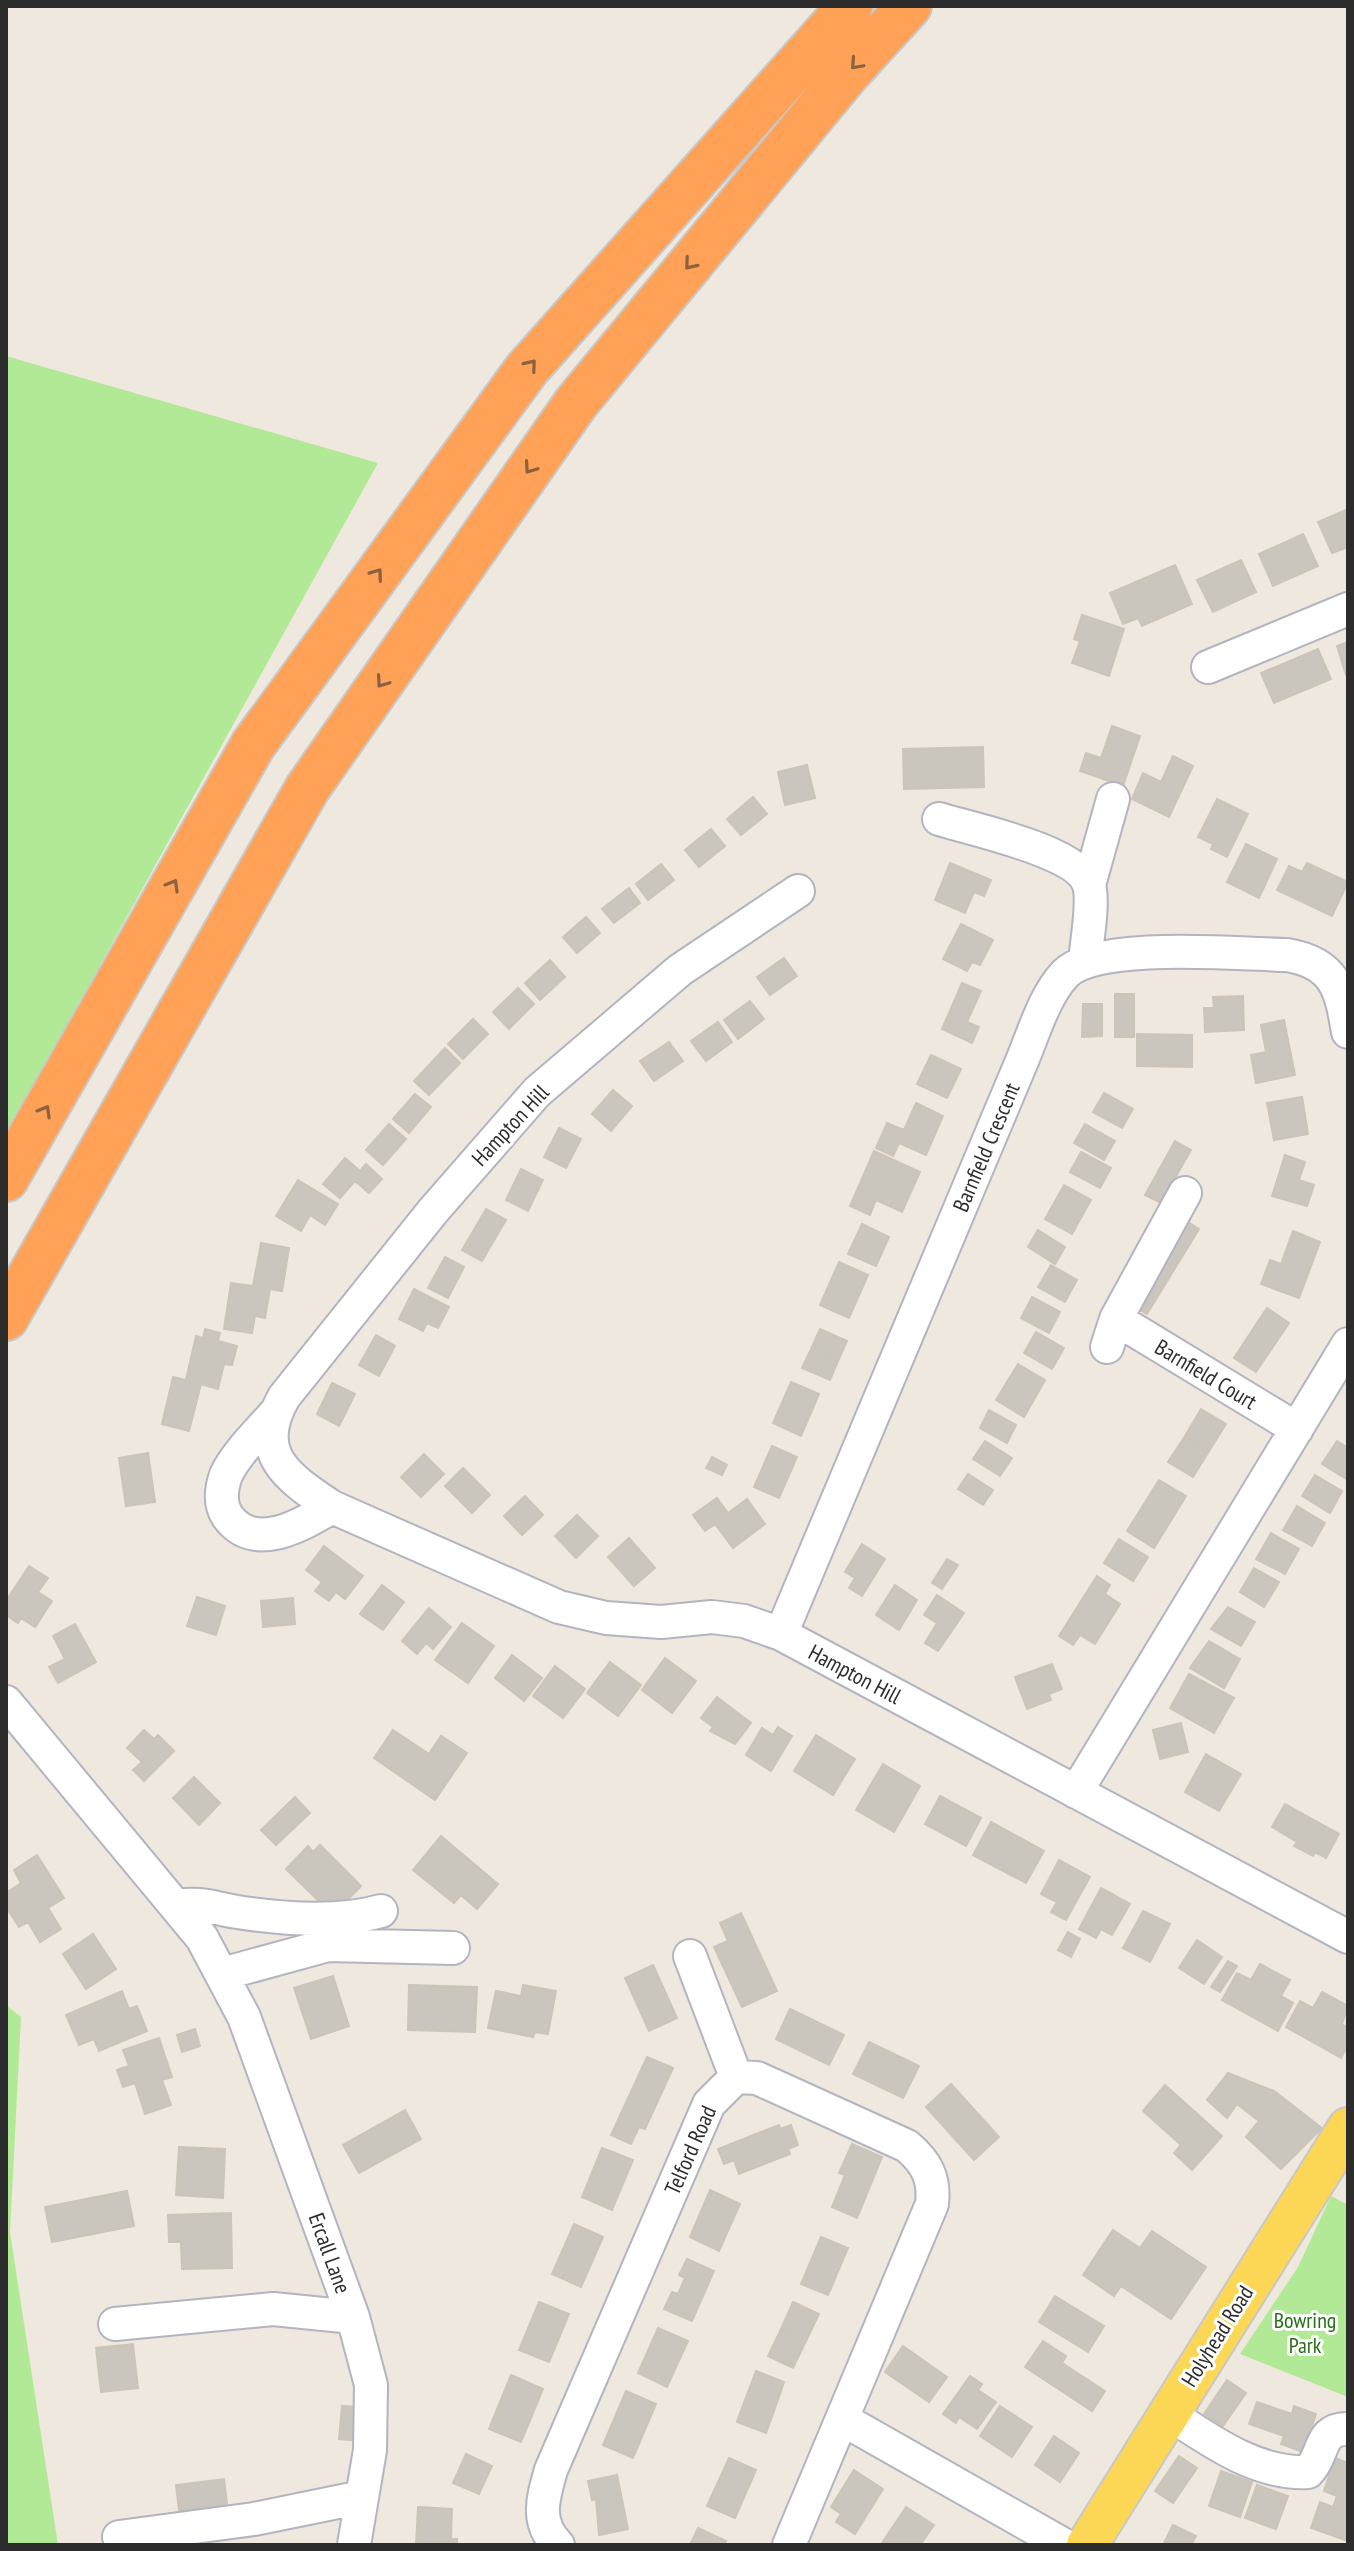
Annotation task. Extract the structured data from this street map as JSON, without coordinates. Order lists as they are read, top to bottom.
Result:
{
  "streets": {
    "main road": ["Holyhead Road"],
    "street": [
      "Hampton Hill",
      "Barnfield Crescent",
      "Barnfield Court",
      "Telford Road",
      "Ercall Lane"
    ]
  },
  "crossings": [
    ["Hampton Hill", "Barnfield Crescent"]
  ],
  "parks": ["Bowring Park"]
}
